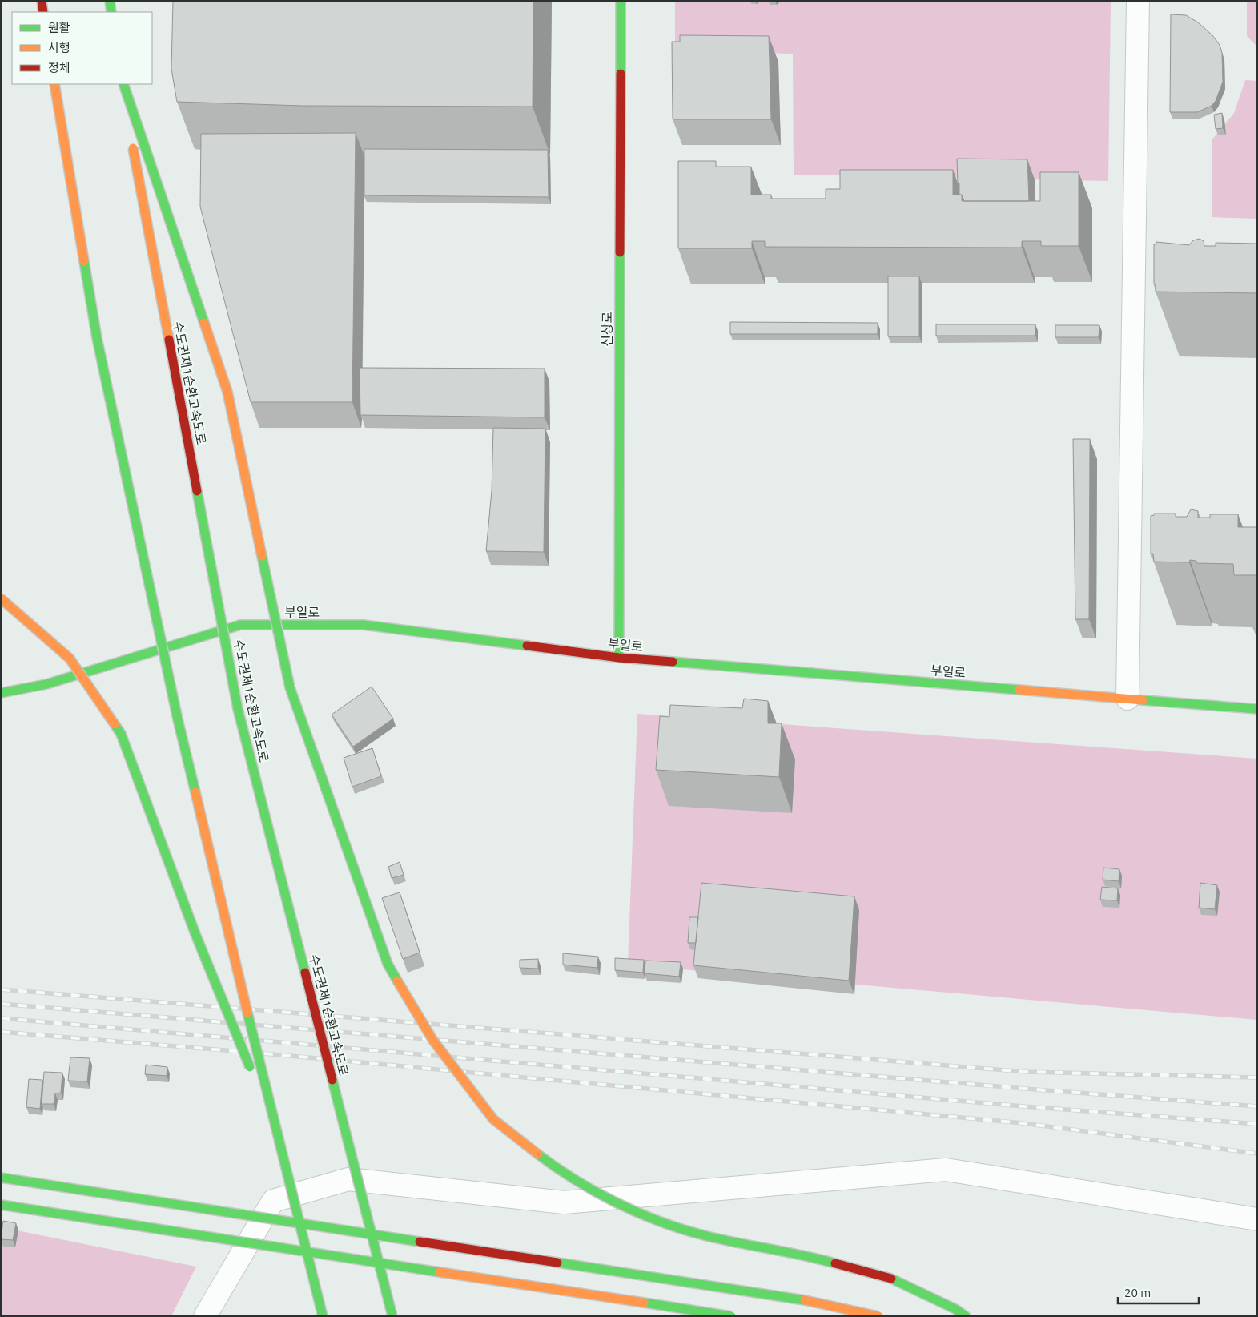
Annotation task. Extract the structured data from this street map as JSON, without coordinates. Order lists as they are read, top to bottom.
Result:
{
  "streets": {
    "main road": ["신상로", "수도권제1순환고속도로", "부일로"]
  },
  "crossings": [
    ["신상로", "부일로"]
  ],
  "legend": ["원활", "서행", "정체"],
  "scale_bar": "20 m"
}
